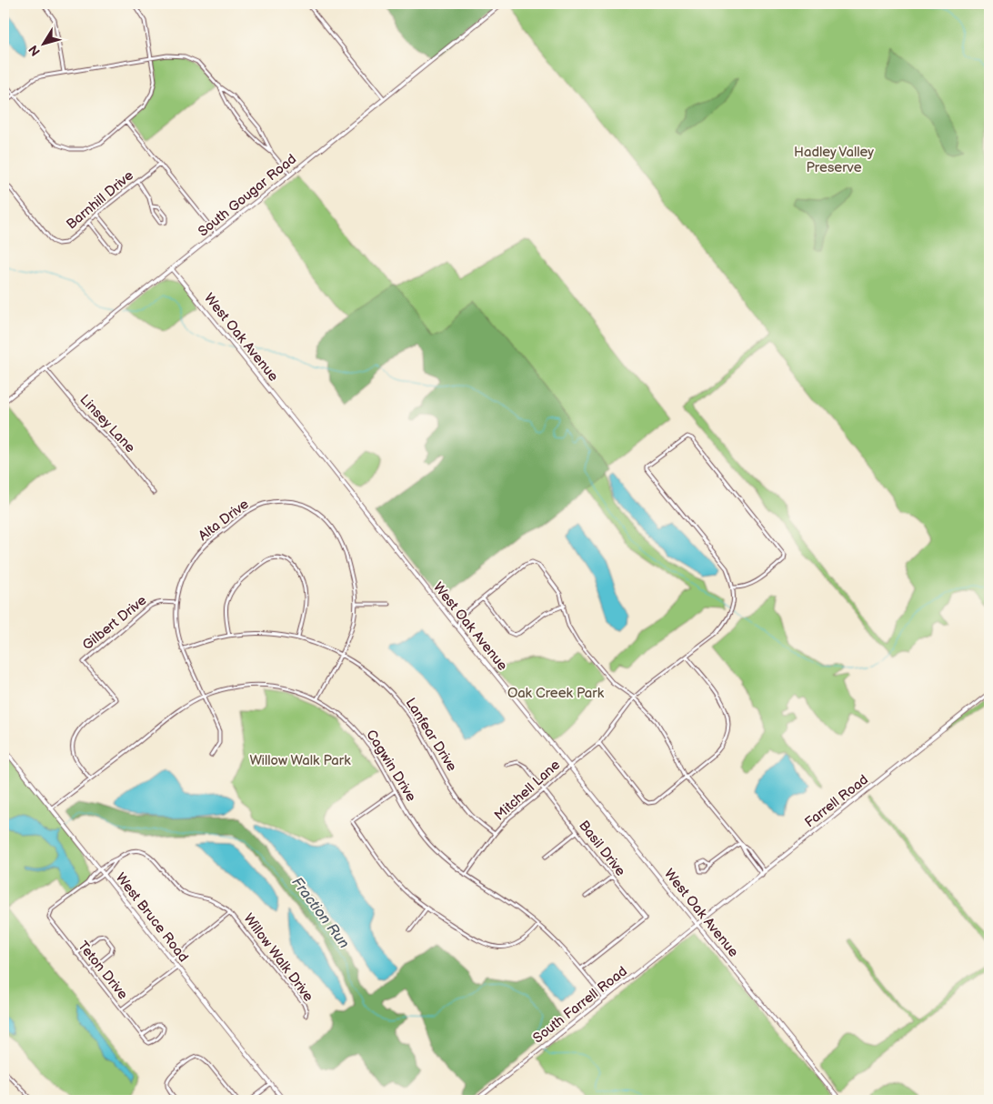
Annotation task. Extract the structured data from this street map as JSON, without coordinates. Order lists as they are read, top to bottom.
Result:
{
  "streets": {
    "street": [
      "South Gougar Road",
      "Barnhill Drive",
      "West Oak Avenue",
      "Linsey Lane",
      "Alta Drive",
      "Gilbert Drive",
      "Lanfear Drive",
      "Cagwin Drive",
      "Mitchell Lane",
      "Farrell Road",
      "Basil Drive",
      "West Bruce Road",
      "Willow Walk Drive",
      "Teton Drive",
      "South Farrell Road"
    ]
  },
  "crossings": [
    ["South Gougar Road", "West Oak Avenue"],
    ["South Gougar Road", "Linsey Lane"],
    ["West Oak Avenue", "Mitchell Lane"],
    ["West Oak Avenue", "Farrell Road"],
    ["West Oak Avenue", "South Farrell Road"],
    ["Alta Drive", "Gilbert Drive"],
    ["Alta Drive", "Lanfear Drive"],
    ["Alta Drive", "Cagwin Drive"],
    ["Gilbert Drive", "Cagwin Drive"],
    ["Lanfear Drive", "Mitchell Lane"],
    ["Cagwin Drive", "Mitchell Lane"],
    ["Cagwin Drive", "Basil Drive"],
    ["Cagwin Drive", "West Bruce Road"],
    ["Cagwin Drive", "South Farrell Road"],
    ["Mitchell Lane", "Basil Drive"],
    ["Farrell Road", "South Farrell Road"],
    ["West Bruce Road", "Willow Walk Drive"],
    ["Willow Walk Drive", "Teton Drive"]
  ],
  "water": ["Fraction Run"],
  "parks": ["Hadley Valley Preserve", "Oak Creek Park", "Willow Walk Park"],
  "north": "bottom left"
}
